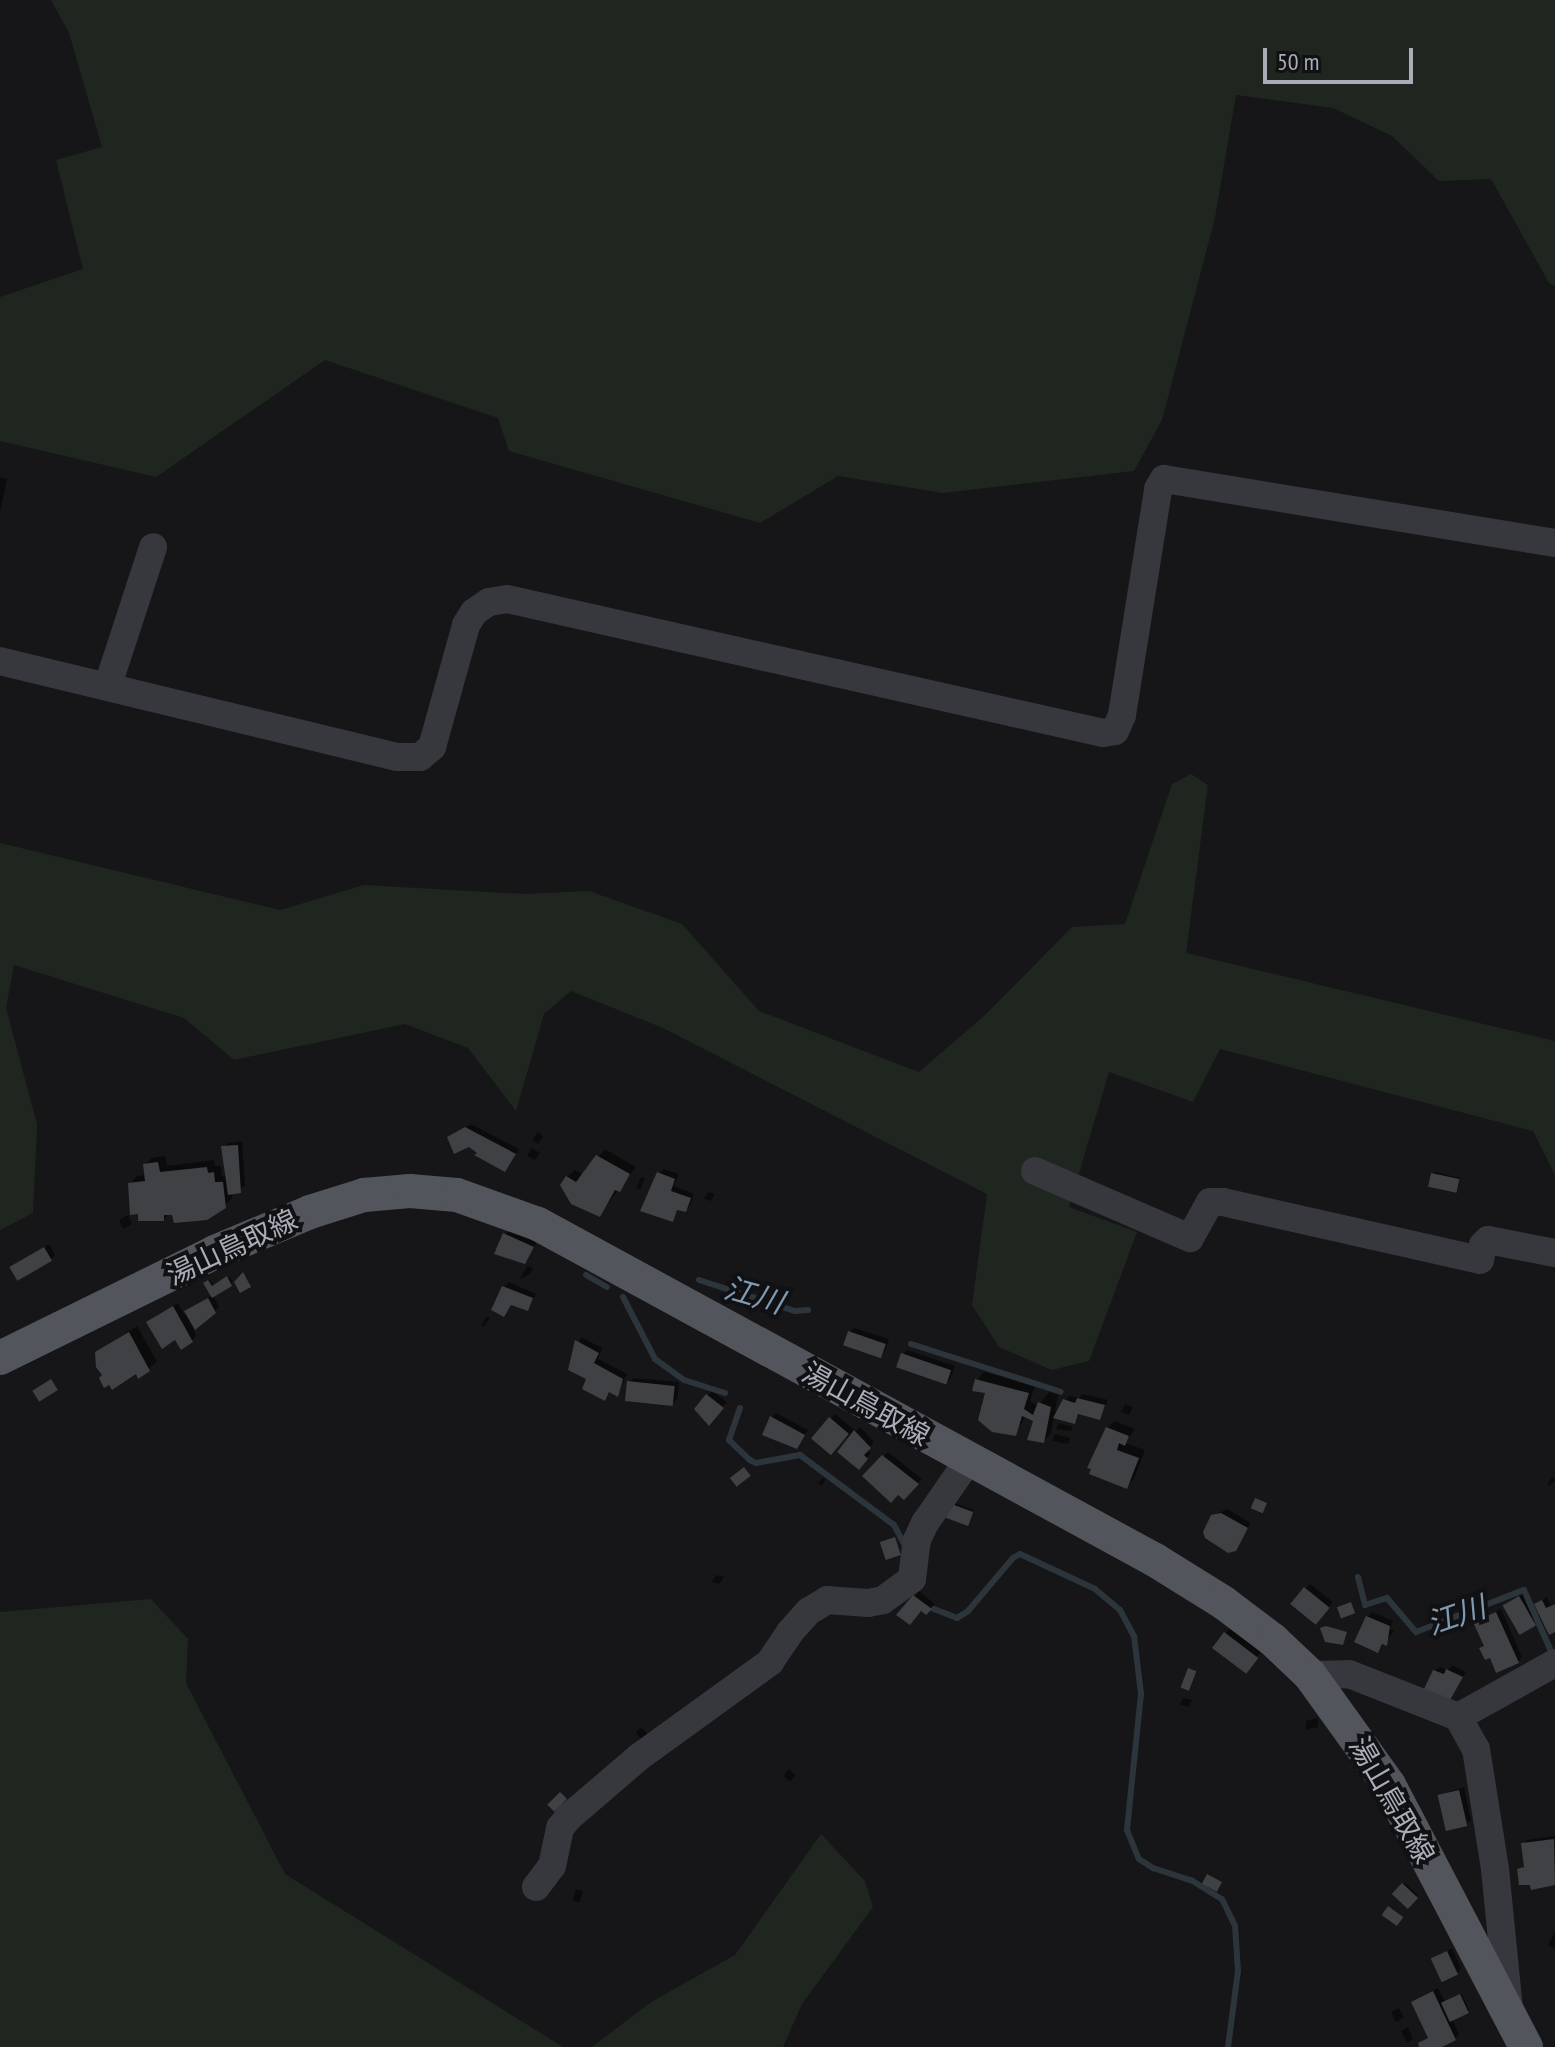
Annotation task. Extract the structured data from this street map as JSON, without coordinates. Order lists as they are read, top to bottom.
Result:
{
  "streets": {
    "main road": ["湯山鳥取線"]
  },
  "water": ["江川"],
  "scale_bar": "50 m"
}
